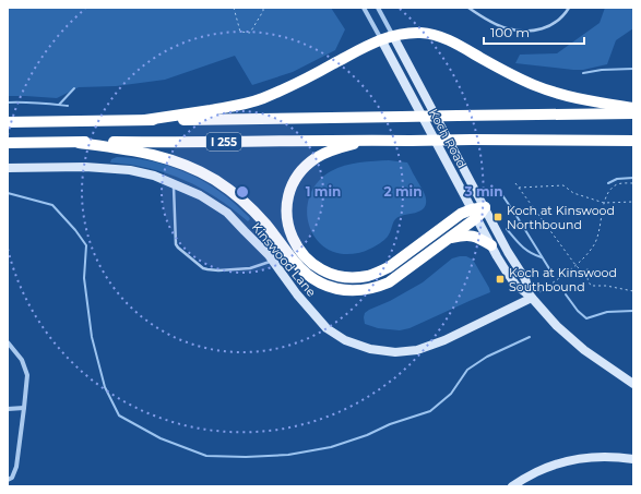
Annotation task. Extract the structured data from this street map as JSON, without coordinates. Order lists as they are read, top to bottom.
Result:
{
  "streets": {
    "highway": ["I 255"],
    "street": ["Koch Road", "Kinswood Lane"]
  },
  "crossings": [
    ["Koch Road", "Kinswood Lane"]
  ],
  "places": {
    "transit": ["Koch at Kinswood Northbound", "Koch at Kinswood Southbound"]
  },
  "scale_bar": "100 m",
  "rings": ["1 min", "2 min", "3 min"]
}
